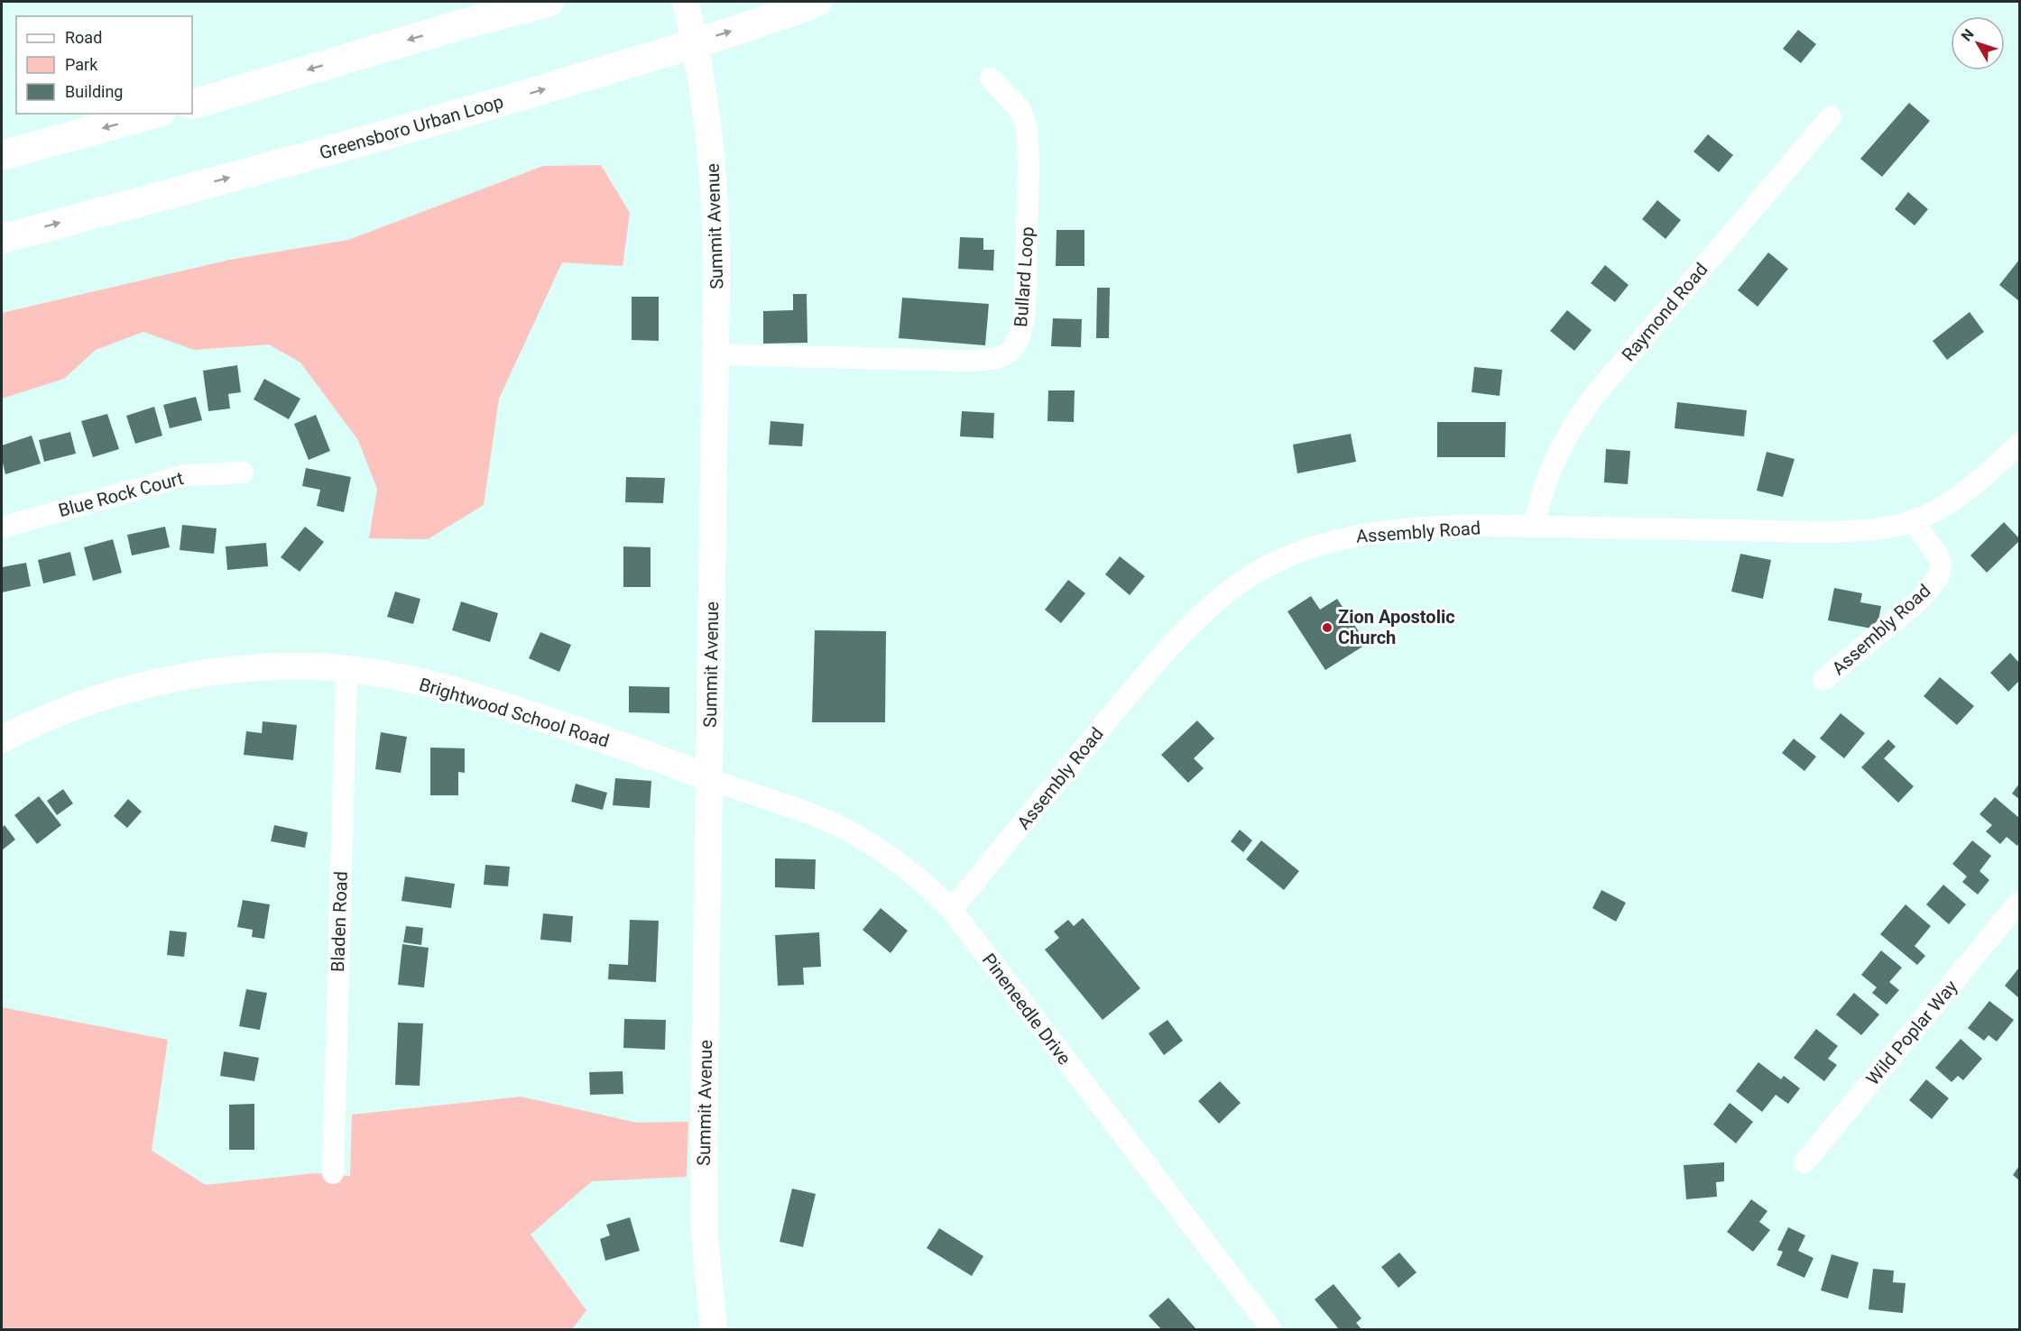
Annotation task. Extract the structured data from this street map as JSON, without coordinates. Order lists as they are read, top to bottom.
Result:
{
  "streets": {
    "highway": ["Greensboro Urban Loop"],
    "main road": ["Summit Avenue", "Brightwood School Road"],
    "street": [
      "Bullard Loop",
      "Raymond Road",
      "Blue Rock Court",
      "Assembly Road",
      "Bladen Road",
      "Pineneedle Drive",
      "Wild Poplar Way"
    ]
  },
  "crossings": [
    ["Summit Avenue", "Bullard Loop"],
    ["Summit Avenue", "Brightwood School Road"],
    ["Summit Avenue", "Pineneedle Drive"],
    ["Raymond Road", "Assembly Road"],
    ["Assembly Road", "Pineneedle Drive"],
    ["Brightwood School Road", "Bladen Road"],
    ["Brightwood School Road", "Pineneedle Drive"]
  ],
  "places": ["Zion Apostolic Church"],
  "legend": ["Road", "Park", "Building"],
  "north": "top left"
}
